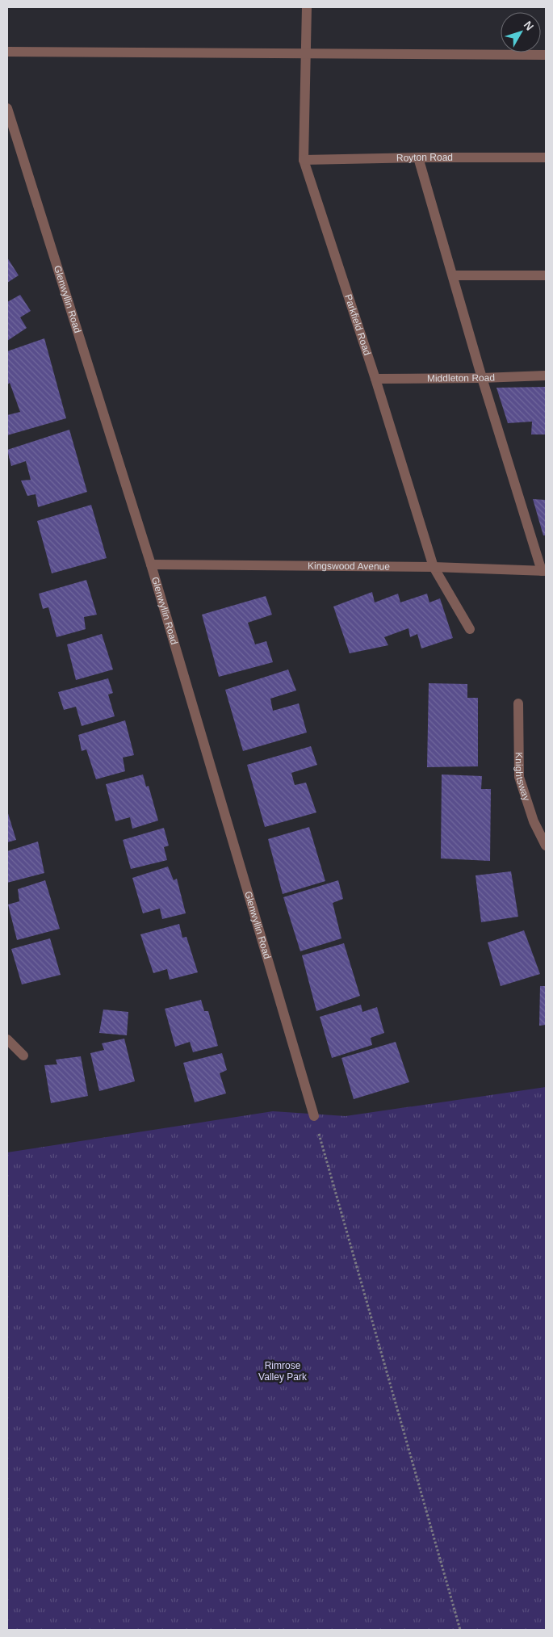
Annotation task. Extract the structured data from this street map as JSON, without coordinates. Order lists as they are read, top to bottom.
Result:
{
  "streets": {
    "street": [
      "Royton Road",
      "Glenwyllin Road",
      "Parkfield Road",
      "Middleton Road",
      "Kingswood Avenue",
      "Knightsway"
    ]
  },
  "crossings": [
    ["Royton Road", "Parkfield Road"],
    ["Glenwyllin Road", "Kingswood Avenue"],
    ["Parkfield Road", "Middleton Road"],
    ["Parkfield Road", "Kingswood Avenue"]
  ],
  "parks": ["Rimrose Valley Park"],
  "north": "top right"
}
